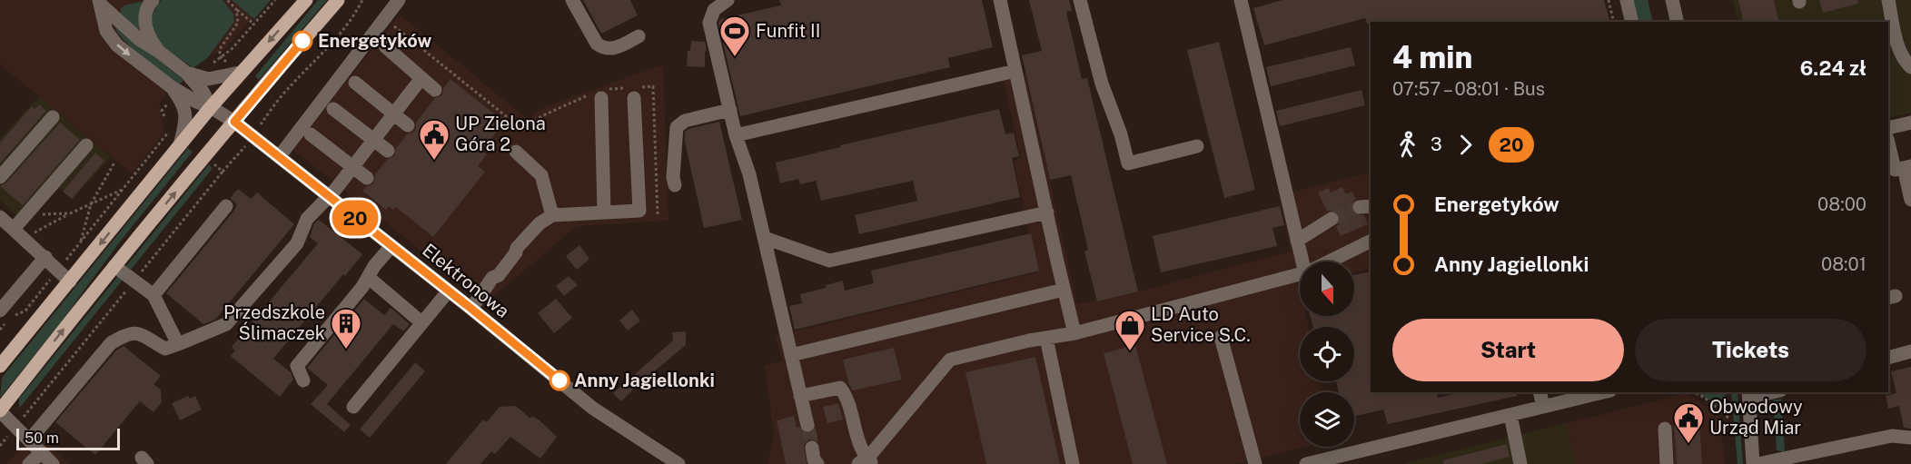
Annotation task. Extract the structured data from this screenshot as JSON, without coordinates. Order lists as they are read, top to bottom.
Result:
{
  "streets": {
    "street": ["Elektronowa"]
  },
  "places": {
    "other": ["Energetyków", "Anny Jagiellonki"],
    "sports": ["Funfit II"],
    "public building": ["UP Zielona Góra 2", "Obwodowy Urząd Miar"],
    "building": ["Przedszkole Ślimaczek"],
    "shop": ["LD Auto Service S.C."]
  },
  "lines": ["bus line 20"],
  "scale_bar": "50 m",
  "north": "bottom",
  "page": {
    "on_map": "20",
    "heading": ["4 min", "07:57 – 08:01 · Bus", "6.24 zł"],
    "legs": ["3", "20"],
    "list": [
      {
        "name": "Energetyków",
        "value": "08:00"
      },
      {
        "name": "Anny Jagiellonki",
        "value": "08:01"
      }
    ],
    "buttons": ["Start", "Tickets"],
    "scale": "50 m"
  }
}
